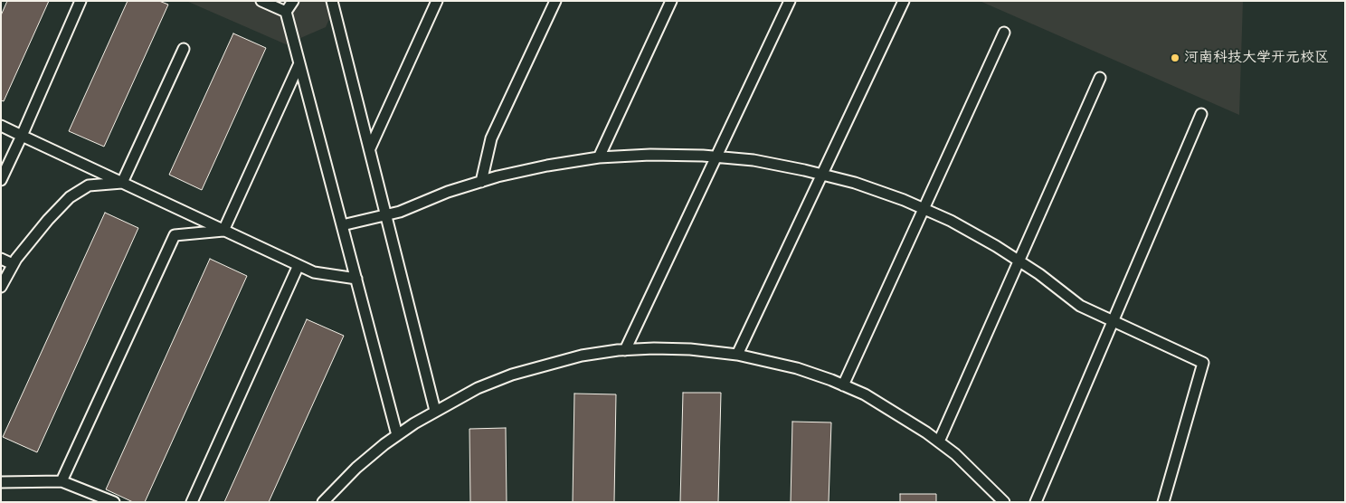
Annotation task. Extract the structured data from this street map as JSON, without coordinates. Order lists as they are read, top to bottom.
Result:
{
  "places": ["河南科技大学开元校区"]
}
